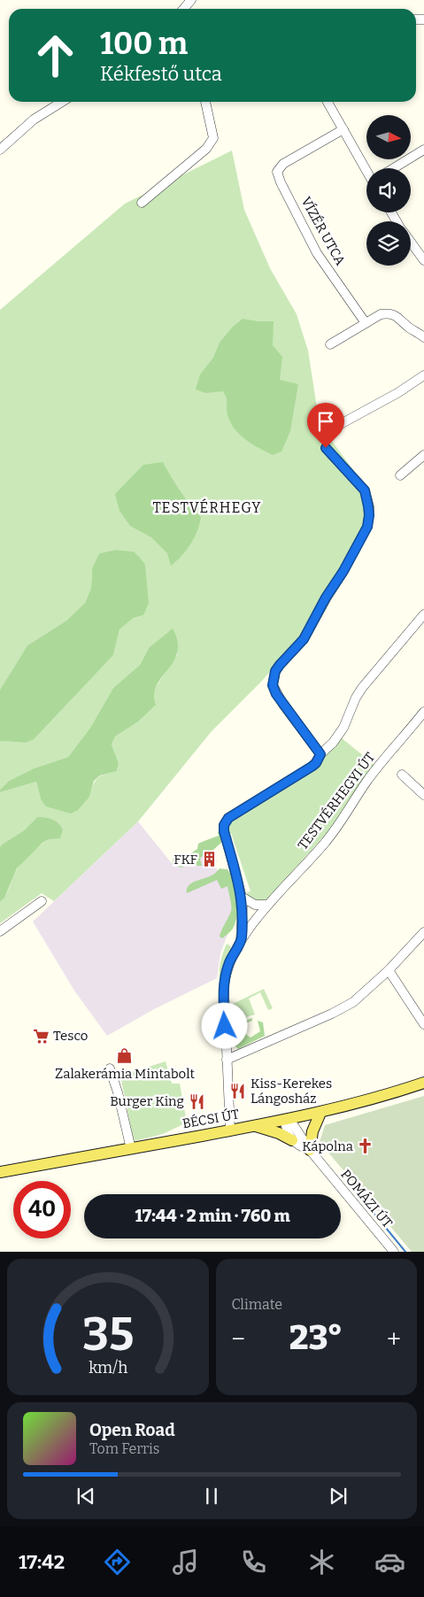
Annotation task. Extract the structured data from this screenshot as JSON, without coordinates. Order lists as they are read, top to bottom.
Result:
{
  "streets": {
    "main road": ["BÉCSI ÚT"],
    "street": ["VÍZÉR UTCA", "TESTVÉRHEGYI ÚT", "POMÁZI ÚT"]
  },
  "crossings": [
    ["TESTVÉRHEGYI ÚT", "BÉCSI ÚT"],
    ["BÉCSI ÚT", "POMÁZI ÚT"]
  ],
  "districts": ["TESTVÉRHEGY"],
  "places": {
    "building": ["FKF"],
    "supermarket": ["Tesco"],
    "shop": ["Zalakerámia Mintabolt"],
    "restaurant": ["Kiss-Kerekes Lángosház", "Burger King"],
    "church": ["Kápolna"]
  },
  "north": "right",
  "page": {
    "turn": ["100 m", "Kékfestő utca"],
    "limit": "40",
    "trip": "17:44 · 2 min · 760 m",
    "tile": "Climate",
    "heat": ["−", "23°", "+"],
    "song": ["Open Road", "Tom Ferris"],
    "tabs": "17:42",
    "gauge": ["35", "km/h"]
  }
}
